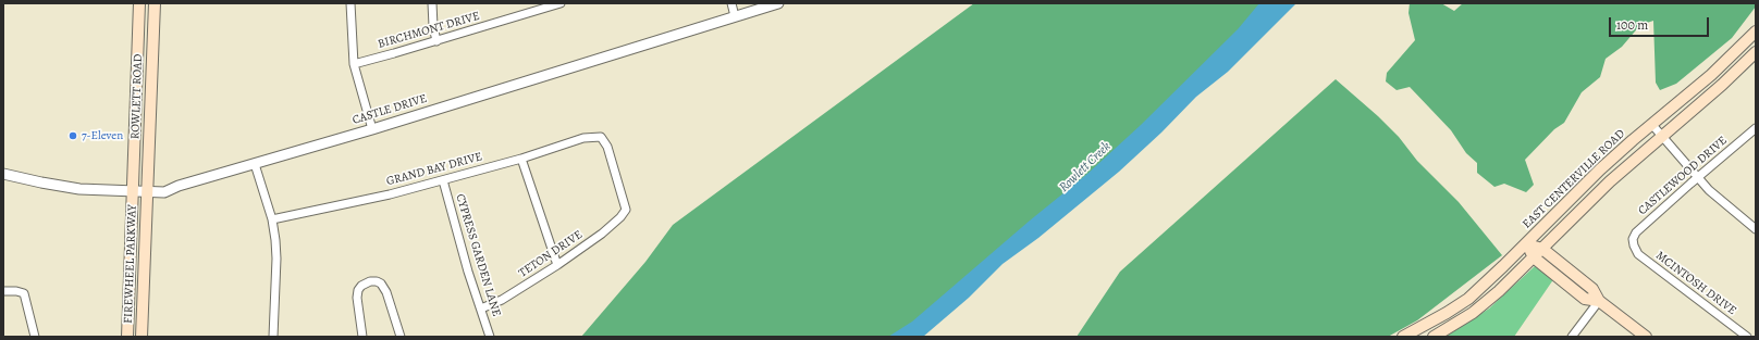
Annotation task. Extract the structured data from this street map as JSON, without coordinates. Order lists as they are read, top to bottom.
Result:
{
  "streets": {
    "main road": ["ROWLETT ROAD", "EAST CENTERVILLE ROAD", "FIREWHEEL PARKWAY"],
    "street": [
      "BIRCHMONT DRIVE",
      "CASTLE DRIVE",
      "GRAND BAY DRIVE",
      "CASTLEWOOD DRIVE",
      "TETON DRIVE",
      "CYPRESS GARDEN LANE",
      "MCINTOSH DRIVE"
    ]
  },
  "crossings": [
    ["ROWLETT ROAD", "CASTLE DRIVE"],
    ["ROWLETT ROAD", "FIREWHEEL PARKWAY"],
    ["CASTLE DRIVE", "FIREWHEEL PARKWAY"],
    ["GRAND BAY DRIVE", "TETON DRIVE"],
    ["GRAND BAY DRIVE", "CYPRESS GARDEN LANE"],
    ["CASTLEWOOD DRIVE", "MCINTOSH DRIVE"],
    ["TETON DRIVE", "CYPRESS GARDEN LANE"]
  ],
  "water": ["Rowlett Creek"],
  "places": ["7-Eleven"],
  "scale_bar": "100 m"
}
